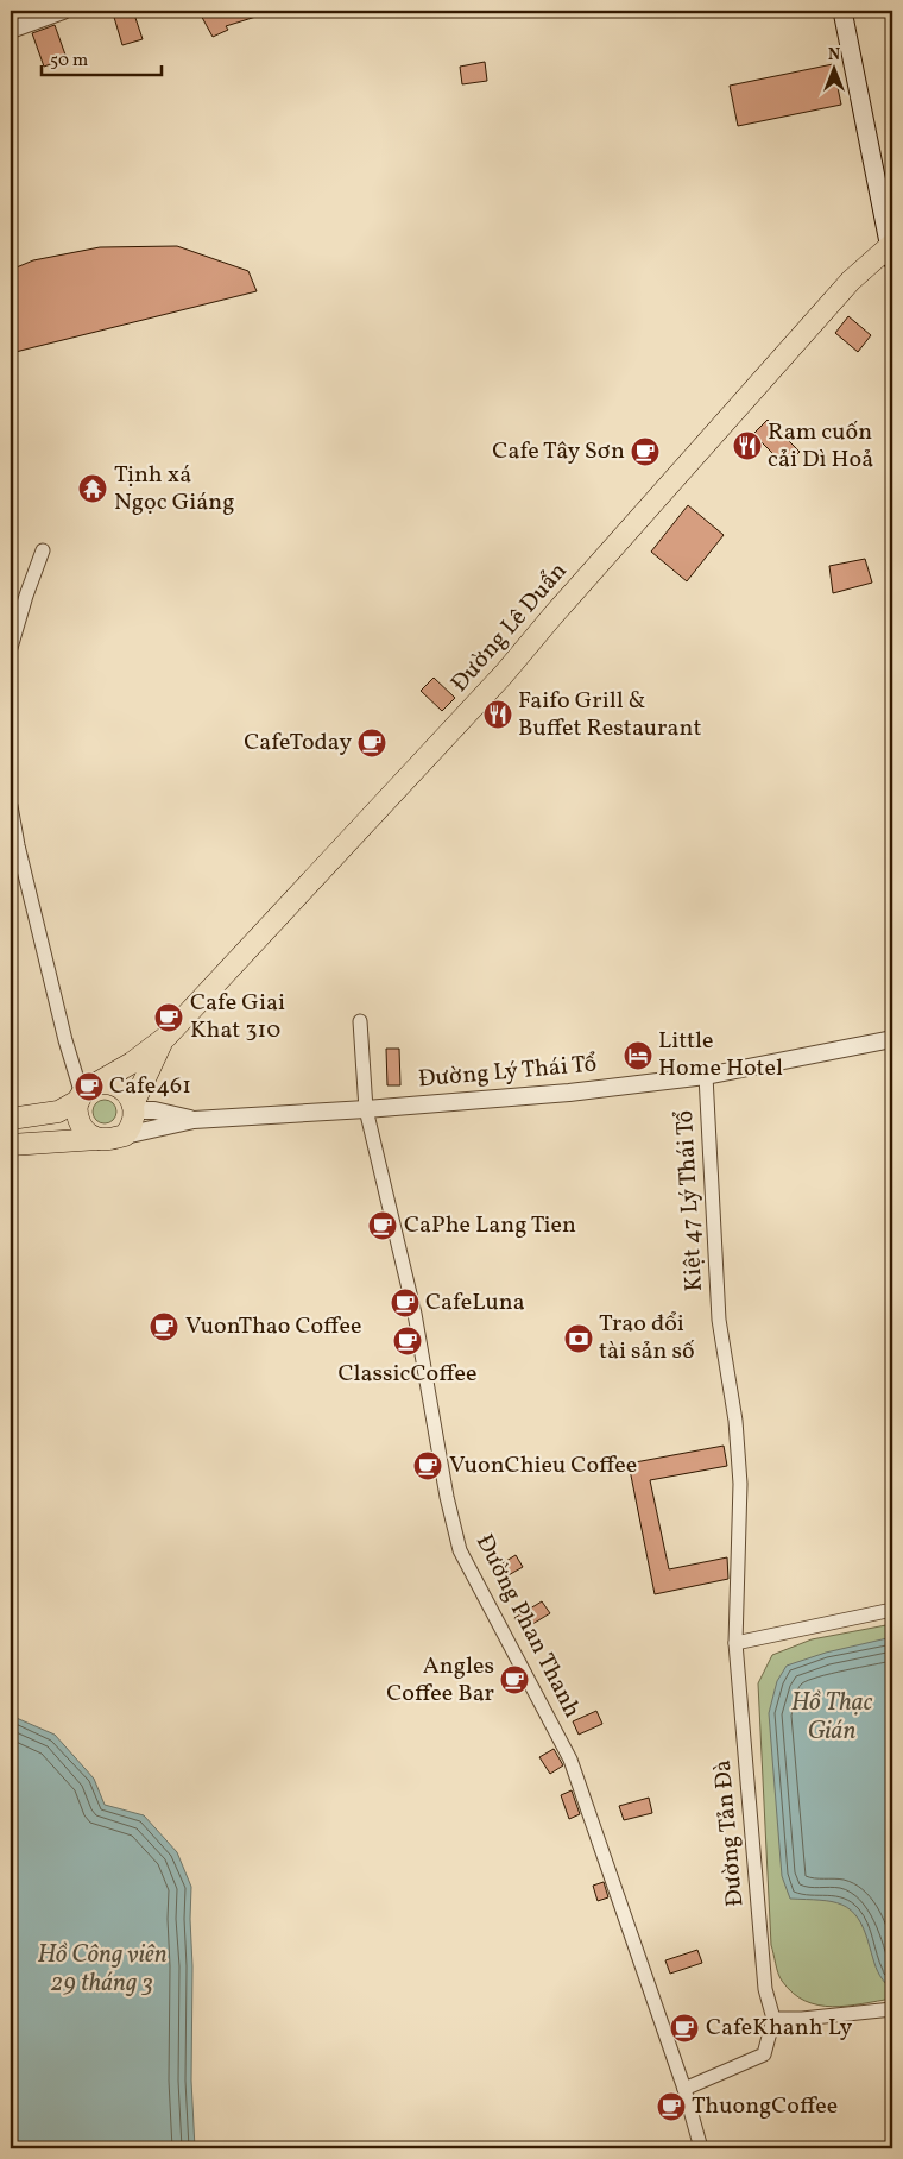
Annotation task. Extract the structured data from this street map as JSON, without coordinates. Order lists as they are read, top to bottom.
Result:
{
  "streets": {
    "main road": ["Đường Lê Duẩn"],
    "street": [
      "Đường Lý Thái Tổ",
      "Kiệt 47 Lý Thái Tổ",
      "Đường Phan Thanh",
      "Đường Tản Đà"
    ]
  },
  "crossings": [
    ["Đường Lê Duẩn", "Đường Lý Thái Tổ"],
    ["Đường Lý Thái Tổ", "Kiệt 47 Lý Thái Tổ"],
    ["Đường Lý Thái Tổ", "Đường Phan Thanh"],
    ["Kiệt 47 Lý Thái Tổ", "Đường Tản Đà"]
  ],
  "water": ["Hồ Thạc Gián", "Hồ Công viên 29 tháng 3"],
  "places": {
    "restaurant": ["Ram cuốn cải Dì Hoả", "Faifo Grill & Buffet Restaurant"],
    "cafe": [
      "Cafe Tây Sơn",
      "CafeToday",
      "Cafe Giai Khat 310",
      "Cafe461",
      "CaPhe Lang Tien",
      "CafeLuna",
      "VuonThao Coffee",
      "ClassicCoffee",
      "VuonChieu Coffee",
      "Angles Coffee Bar",
      "CafeKhanh Ly",
      "ThuongCoffee"
    ],
    "temple": ["Tịnh xá Ngọc Giáng"],
    "hotel": ["Little Home Hotel"],
    "bank": ["Trao đổi tài sản số"]
  },
  "scale_bar": "50 m",
  "north": "top"
}
